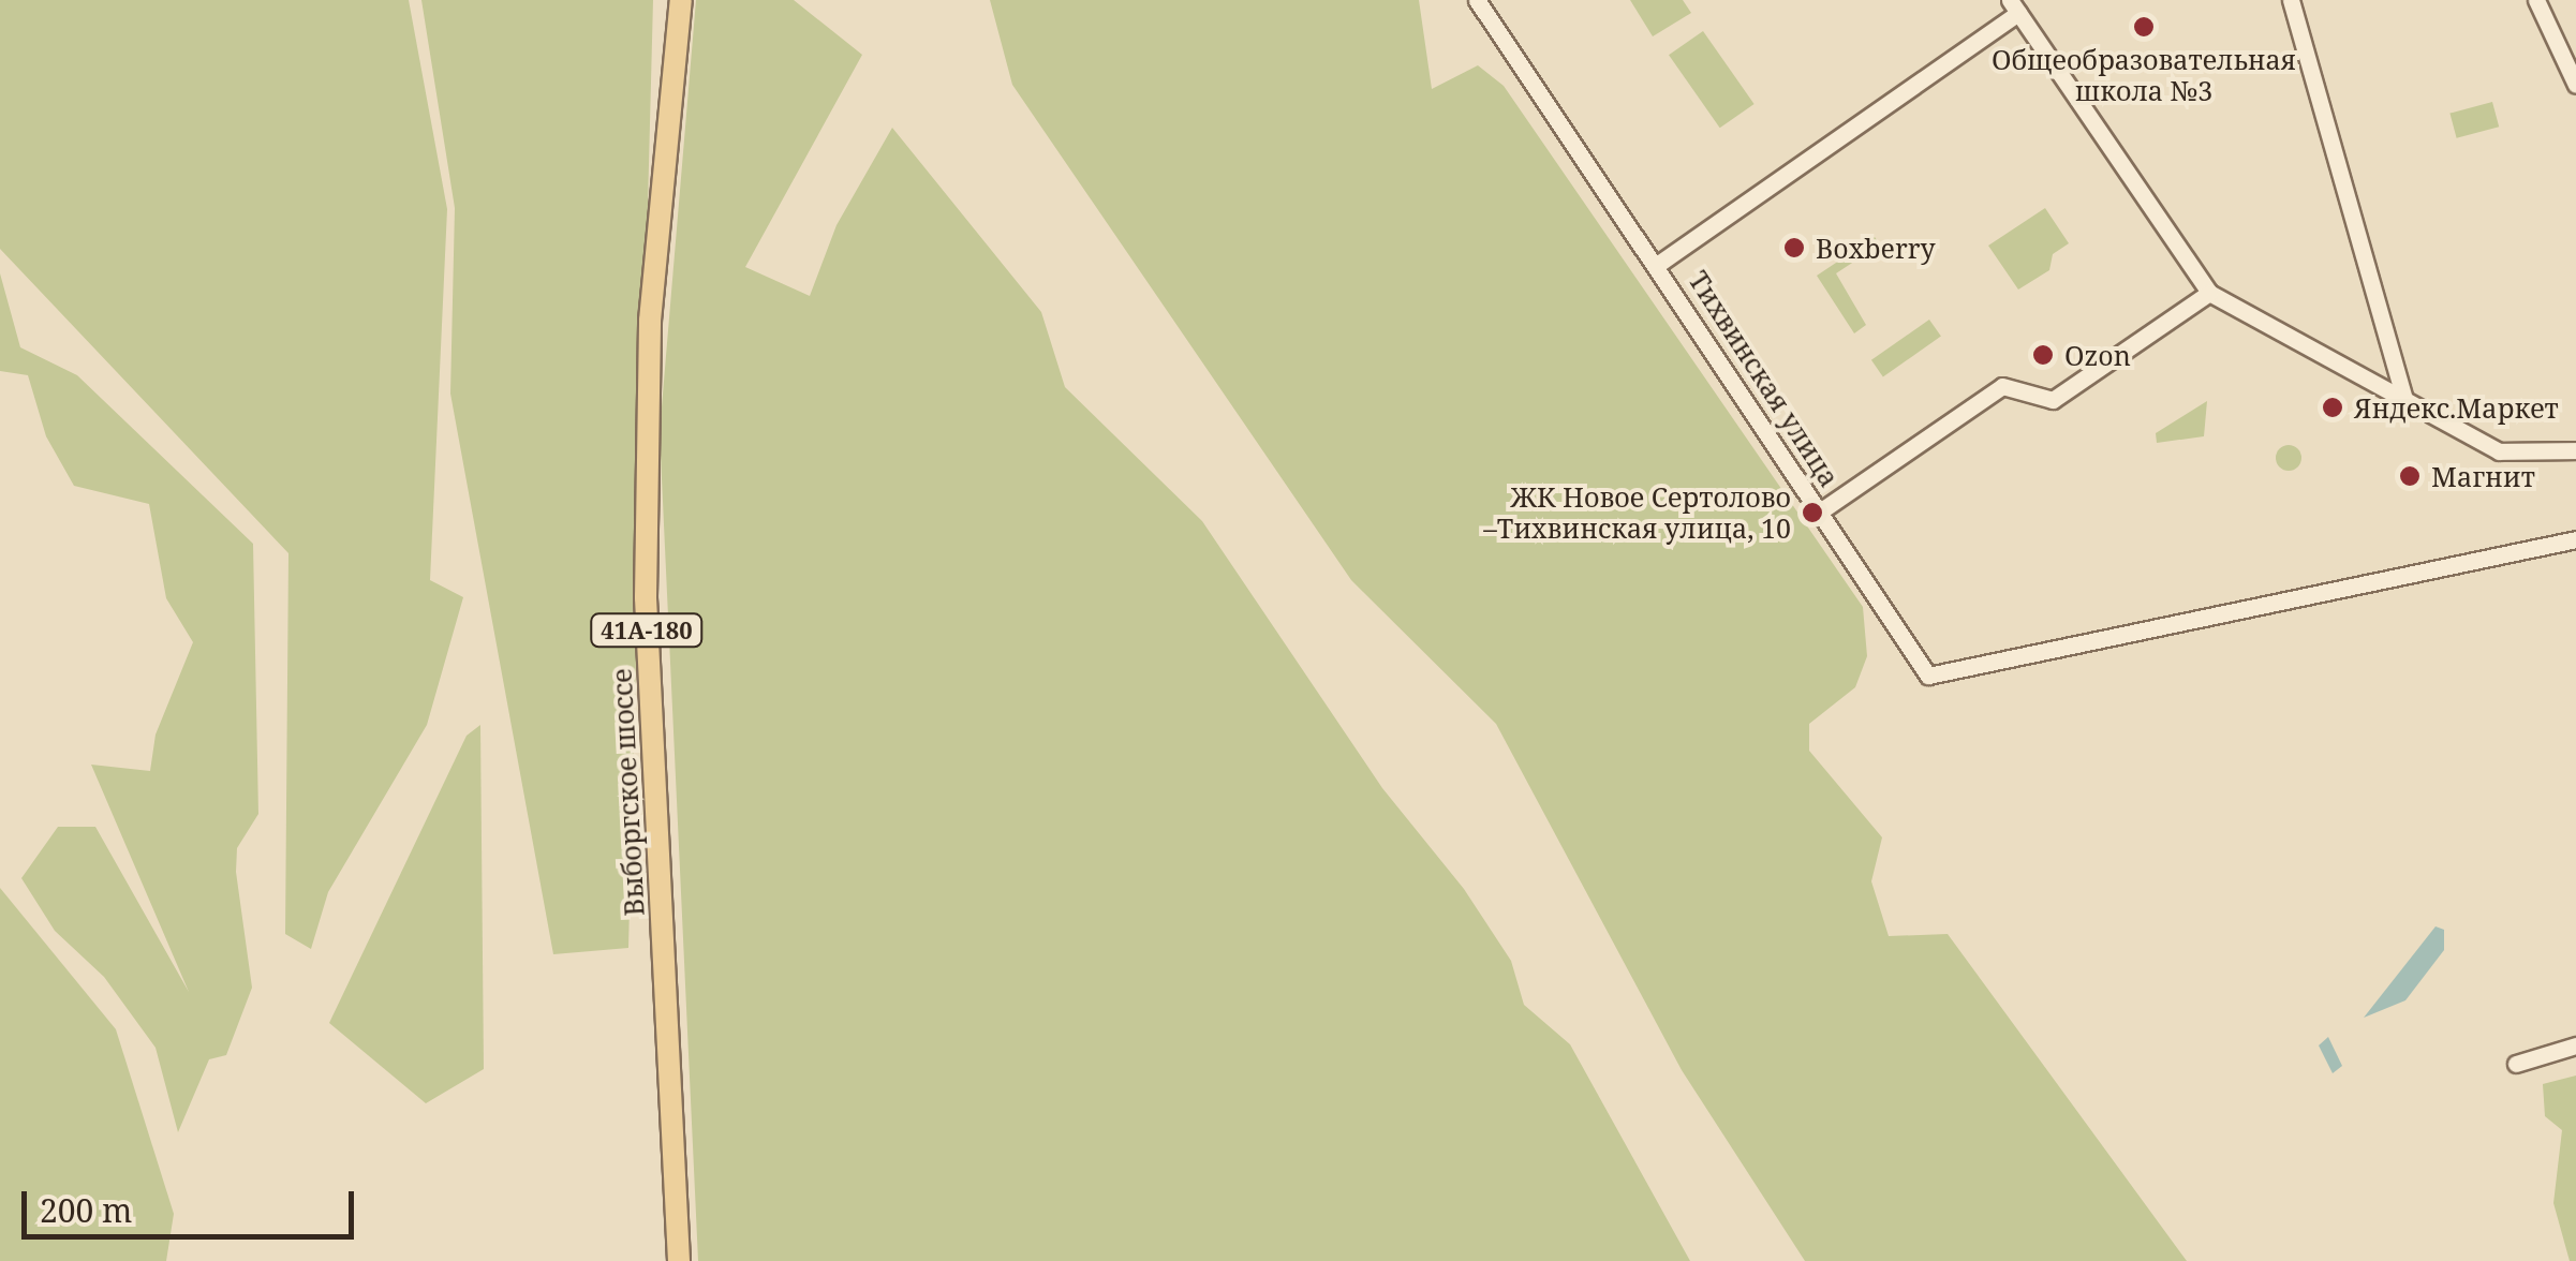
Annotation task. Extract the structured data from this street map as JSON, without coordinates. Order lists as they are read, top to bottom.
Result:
{
  "streets": {
    "main road": ["41А-180", "Выборгское шоссе"],
    "street": ["Тихвинская улица"]
  },
  "places": [
    "Общеобразовательная школа №3",
    "Boxberry",
    "Ozon",
    "Яндекс.Маркет",
    "Магнит",
    "ЖК Новое Сертолово –Тихвинская улица, 10"
  ],
  "scale_bar": "200 m"
}
